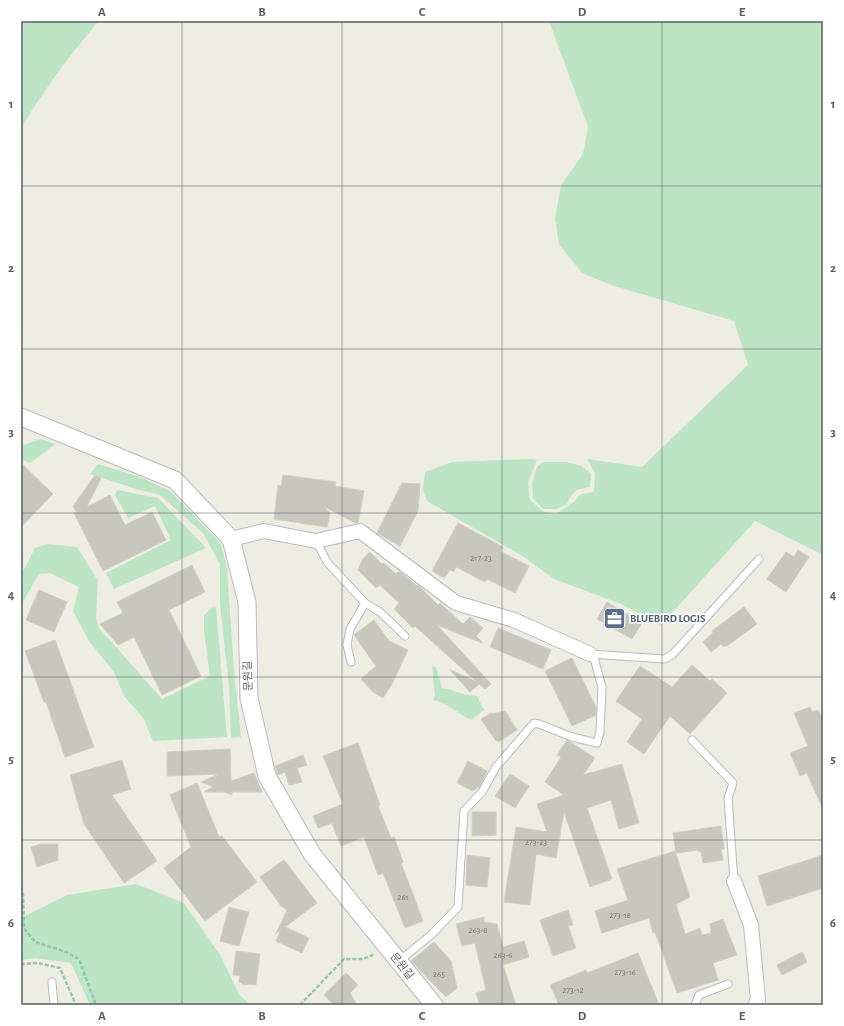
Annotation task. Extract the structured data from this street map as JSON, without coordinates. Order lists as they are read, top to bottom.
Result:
{
  "streets": {
    "street": ["문원길"]
  },
  "places": {
    "office": ["BLUEBIRD LOGIS"]
  },
  "house_numbers": [
    "217-23",
    "273-23",
    "261",
    "273-18",
    "263-8",
    "263-6",
    "273-16",
    "265",
    "273-12"
  ],
  "grid": {
    "columns": [
      "A",
      "B",
      "C",
      "D",
      "E"
    ],
    "rows": [
      "1",
      "2",
      "3",
      "4",
      "5",
      "6"
    ]
  }
}
